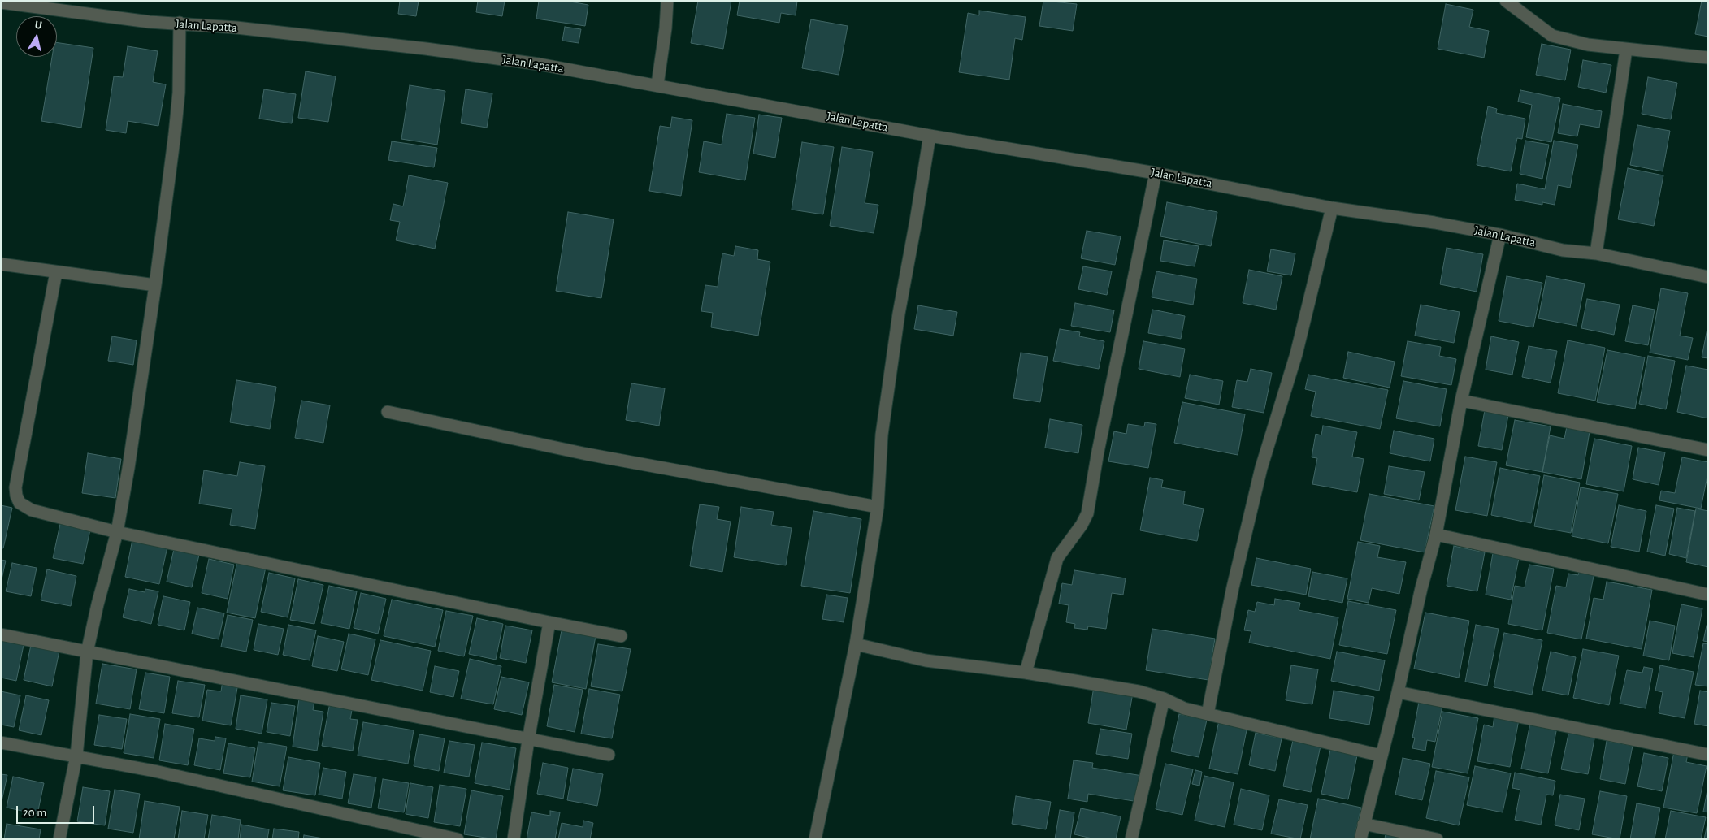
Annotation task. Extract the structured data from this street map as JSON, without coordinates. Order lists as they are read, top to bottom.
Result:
{
  "streets": {
    "street": ["Jalan Lapatta"]
  },
  "scale_bar": "20 m",
  "north": "top"
}
